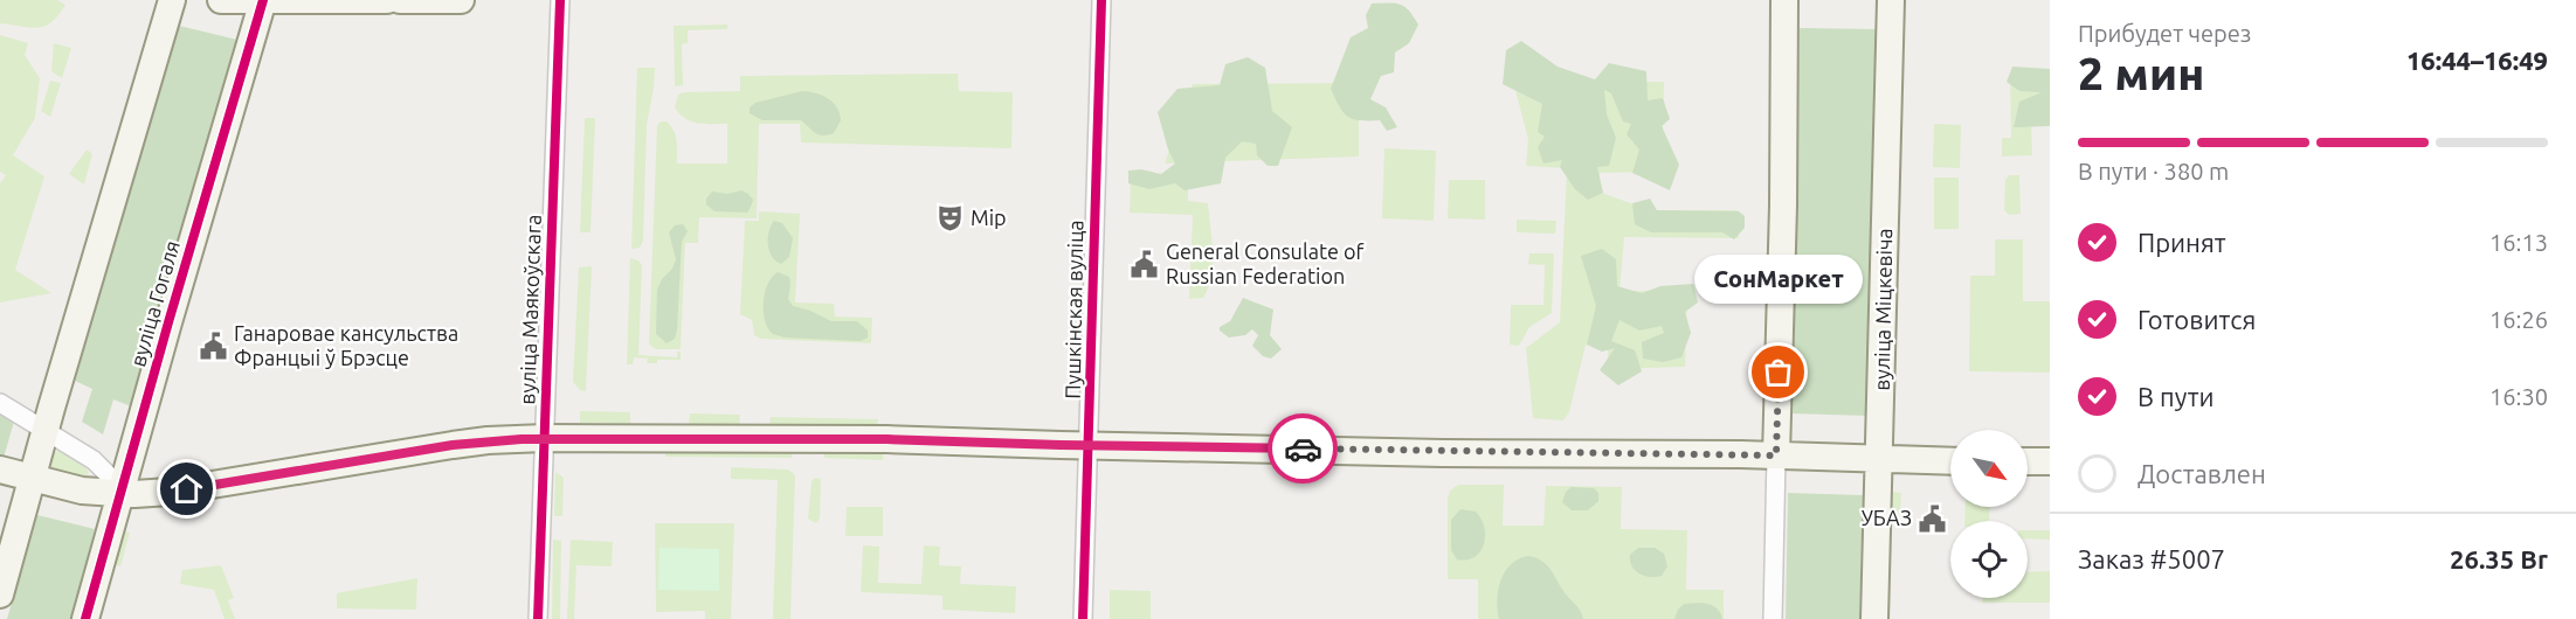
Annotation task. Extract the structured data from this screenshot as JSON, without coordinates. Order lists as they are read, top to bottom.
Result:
{
  "streets": {
    "main road": ["вуліца Гогаля", "вуліца Міцкевіча"],
    "street": ["вуліца Маякоўскага", "Пушкінская вуліца"]
  },
  "places": {
    "theatre": ["Мір"],
    "public building": ["General Consulate of Russian Federation", "Ганаровае кансульства Францыі ў Брэсце", "УБАЗ"],
    "other": ["СонМаркет"]
  },
  "north": "bottom right",
  "page": {
    "heading": ["2 мин", "Прибудет через", "16:44–16:49"],
    "panel": ["Заказ #5007", "26.35 Br"],
    "bar": "В пути · 380 m",
    "list": [
      ["Принят", "16:13"],
      ["Готовится", "16:26"],
      ["В пути", "16:30"],
      "Доставлен"
    ],
    "bubble": "СонМаркет"
  }
}
